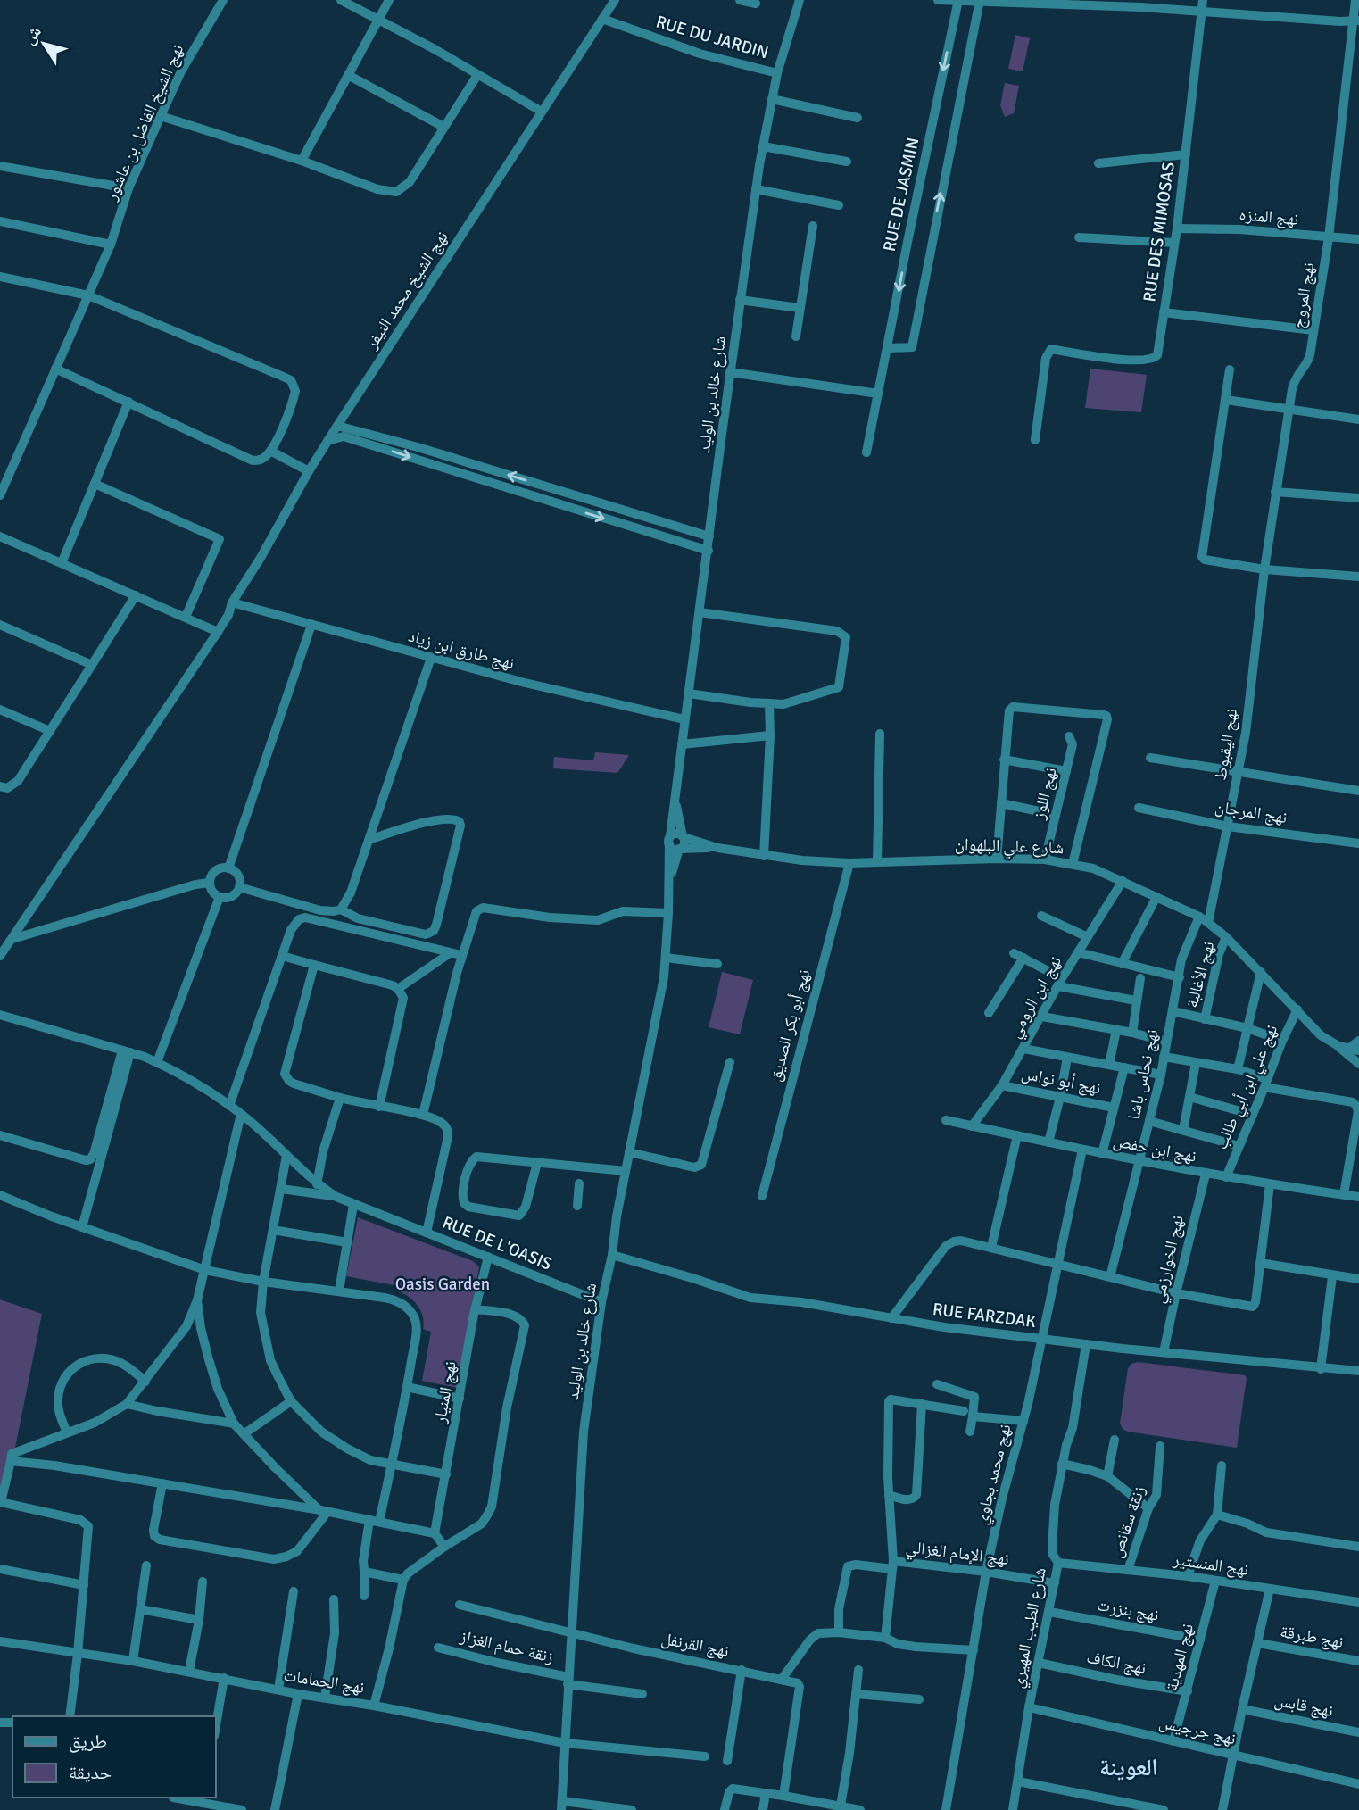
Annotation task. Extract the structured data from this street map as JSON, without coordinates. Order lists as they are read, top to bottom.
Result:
{
  "streets": {
    "street": [
      "RUE DU JARDIN",
      "نهج الشيخ الفاضل بن عاشور",
      "RUE DE JASMIN",
      "نهج المنزه",
      "RUE DES MIMOSAS",
      "نهج الشيخ محمد النيفر",
      "نهج المروج",
      "شارع خالد بن الوليد",
      "نهج طارق ابن زياد",
      "نهج اليقبوط",
      "نهج اللوز",
      "نهج المرجان",
      "شارع علي البلهوان",
      "نهج الأغالبة",
      "نهج ابن الرومي",
      "نهج أبو بكر الصديق",
      "نهج نحاس باشا",
      "نهج أبو نواس",
      "نهج علي ابن أبي طالب",
      "نهج ابن حفص",
      "RUE DE L'OASIS",
      "نهج الخوارزمي",
      "RUE FARZDAK",
      "نهج المنيار",
      "نهج محمد بجاوي",
      "زنقة سقانص",
      "نهج الإمام الغزالي",
      "نهج المنستير",
      "نهج بنزرت",
      "شارع الطيب المهيري",
      "نهج طبرقة",
      "نهج القرنفل",
      "زنقة حمام الغزاز",
      "نهج المهدية",
      "نهج الكاف",
      "نهج الحمامات",
      "نهج قابس",
      "نهج جرجيس"
    ]
  },
  "crossings": [
    ["RUE DU JARDIN", "نهج الشيخ محمد النيفر"],
    ["RUE DU JARDIN", "شارع خالد بن الوليد"],
    ["نهج المنزه", "RUE DES MIMOSAS"],
    ["نهج المنزه", "نهج المروج"],
    ["نهج الشيخ محمد النيفر", "نهج طارق ابن زياد"],
    ["نهج المروج", "نهج اليقبوط"],
    ["شارع خالد بن الوليد", "نهج طارق ابن زياد"],
    ["شارع خالد بن الوليد", "شارع علي البلهوان"],
    ["شارع خالد بن الوليد", "RUE DE L'OASIS"],
    ["شارع خالد بن الوليد", "RUE FARZDAK"],
    ["شارع خالد بن الوليد", "نهج القرنفل"],
    ["شارع خالد بن الوليد", "زنقة حمام الغزاز"],
    ["شارع خالد بن الوليد", "نهج الحمامات"],
    ["نهج اليقبوط", "نهج المرجان"],
    ["نهج اليقبوط", "شارع علي البلهوان"],
    ["نهج اللوز", "شارع علي البلهوان"],
    ["شارع علي البلهوان", "نهج الأغالبة"],
    ["شارع علي البلهوان", "نهج ابن الرومي"],
    ["شارع علي البلهوان", "نهج أبو بكر الصديق"],
    ["شارع علي البلهوان", "نهج نحاس باشا"],
    ["شارع علي البلهوان", "نهج علي ابن أبي طالب"],
    ["نهج ابن الرومي", "نهج أبو نواس"],
    ["نهج ابن الرومي", "نهج ابن حفص"],
    ["نهج نحاس باشا", "نهج ابن حفص"],
    ["نهج علي ابن أبي طالب", "نهج ابن حفص"],
    ["نهج ابن حفص", "نهج الخوارزمي"],
    ["نهج ابن حفص", "نهج محمد بجاوي"],
    ["RUE DE L'OASIS", "نهج المنيار"],
    ["نهج الخوارزمي", "RUE FARZDAK"],
    ["RUE FARZDAK", "نهج محمد بجاوي"],
    ["RUE FARZDAK", "شارع الطيب المهيري"],
    ["نهج محمد بجاوي", "نهج الإمام الغزالي"],
    ["زنقة سقانص", "نهج المنستير"],
    ["نهج الإمام الغزالي", "شارع الطيب المهيري"],
    ["نهج المنستير", "شارع الطيب المهيري"],
    ["نهج المنستير", "نهج المهدية"],
    ["نهج بنزرت", "شارع الطيب المهيري"],
    ["نهج بنزرت", "نهج المهدية"],
    ["شارع الطيب المهيري", "نهج الكاف"],
    ["شارع الطيب المهيري", "نهج جرجيس"],
    ["نهج المهدية", "نهج الكاف"],
    ["نهج المهدية", "نهج جرجيس"]
  ],
  "districts": ["العوينة"],
  "parks": ["Oasis Garden"],
  "legend": ["طريق", "حديقة"],
  "north": "top left"
}
